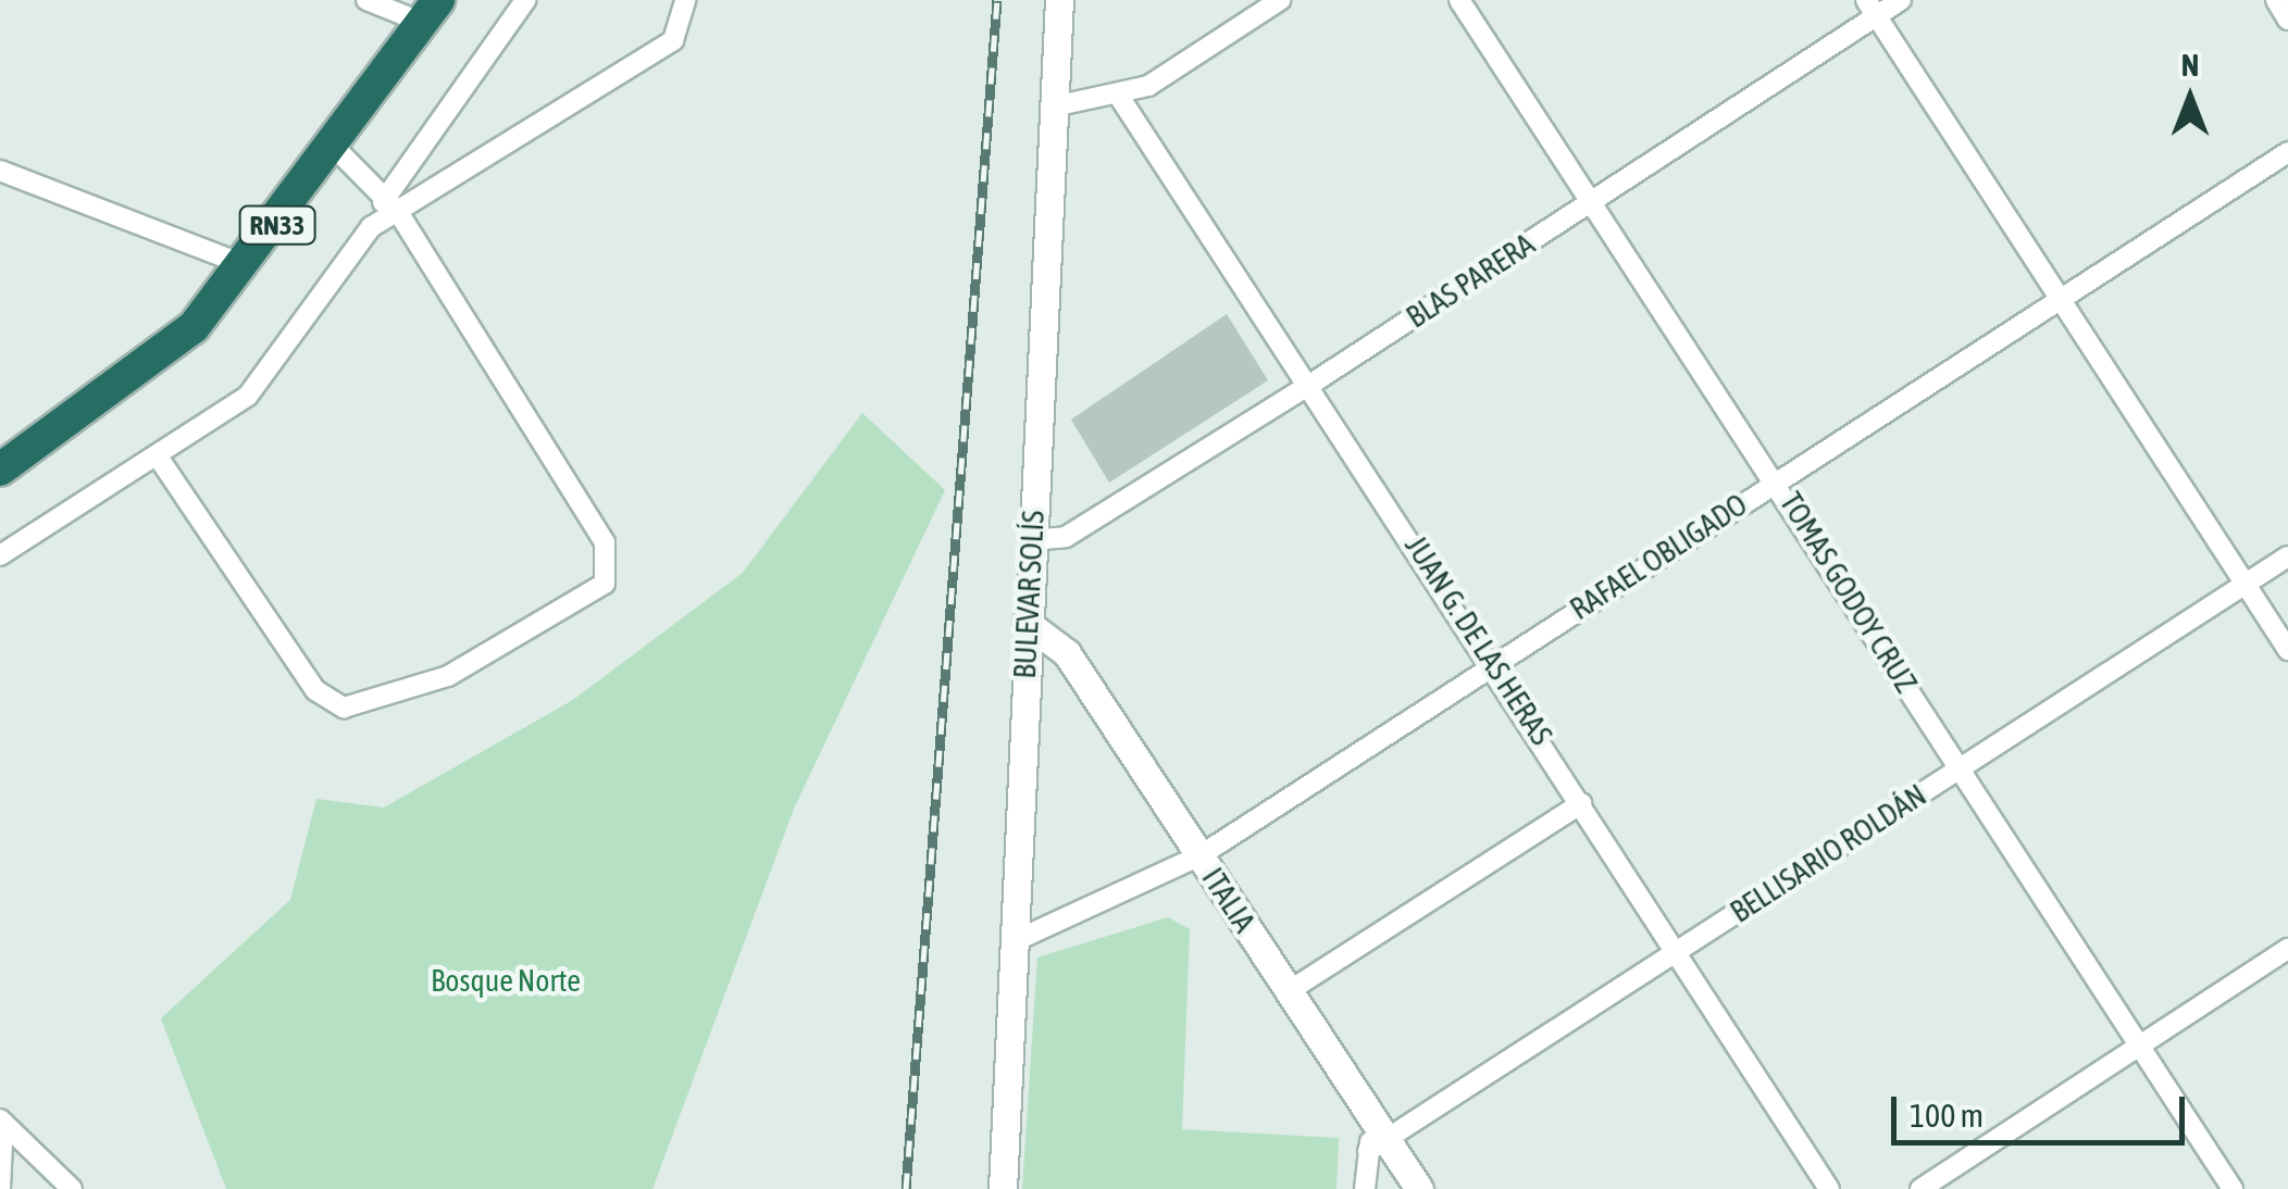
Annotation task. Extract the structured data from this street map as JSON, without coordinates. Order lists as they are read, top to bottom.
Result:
{
  "streets": {
    "highway": ["RN33"],
    "street": [
      "BLAS PARERA",
      "RAFAEL OBLIGADO",
      "TOMAS GODOY CRUZ",
      "BULEVAR SOLÍS",
      "JUAN G. DE LAS HERAS",
      "BELLISARIO ROLDÁN",
      "ITALIA"
    ]
  },
  "crossings": [
    ["BLAS PARERA", "TOMAS GODOY CRUZ"],
    ["BLAS PARERA", "BULEVAR SOLÍS"],
    ["BLAS PARERA", "JUAN G. DE LAS HERAS"],
    ["RAFAEL OBLIGADO", "TOMAS GODOY CRUZ"],
    ["RAFAEL OBLIGADO", "BULEVAR SOLÍS"],
    ["RAFAEL OBLIGADO", "JUAN G. DE LAS HERAS"],
    ["RAFAEL OBLIGADO", "ITALIA"],
    ["TOMAS GODOY CRUZ", "BELLISARIO ROLDÁN"],
    ["BULEVAR SOLÍS", "ITALIA"],
    ["JUAN G. DE LAS HERAS", "BELLISARIO ROLDÁN"],
    ["BELLISARIO ROLDÁN", "ITALIA"]
  ],
  "parks": ["Bosque Norte"],
  "scale_bar": "100 m",
  "north": "top"
}
